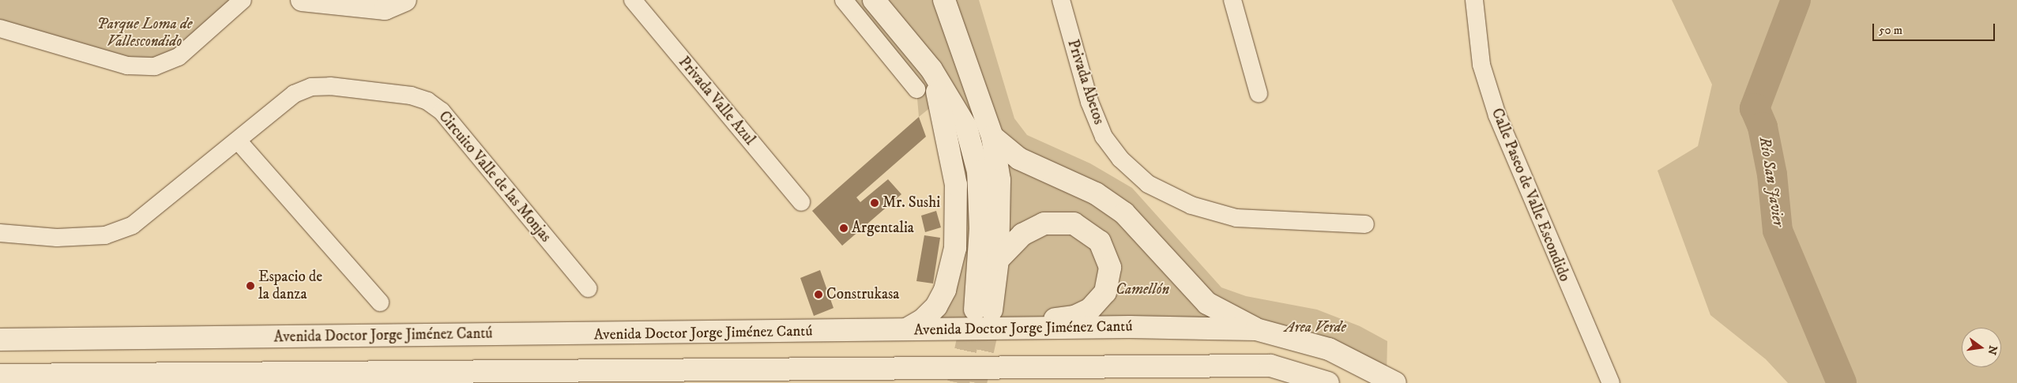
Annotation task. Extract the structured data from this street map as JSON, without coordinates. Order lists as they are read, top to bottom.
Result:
{
  "streets": {
    "main road": ["Avenida Doctor Jorge Jiménez Cantú"],
    "street": [
      "Privada Abetos",
      "Privada Valle Azul",
      "Circuito Valle de las Monjas",
      "Calle Paseo de Valle Escondido"
    ]
  },
  "water": ["Río San Javier"],
  "parks": ["Parque Loma de Vallescondido", "Camellón", "Area Verde"],
  "places": [
    "Mr. Sushi",
    "Argentalia",
    "Espacio de la danza",
    "Construkasa"
  ],
  "scale_bar": "50 m",
  "north": "right"
}
